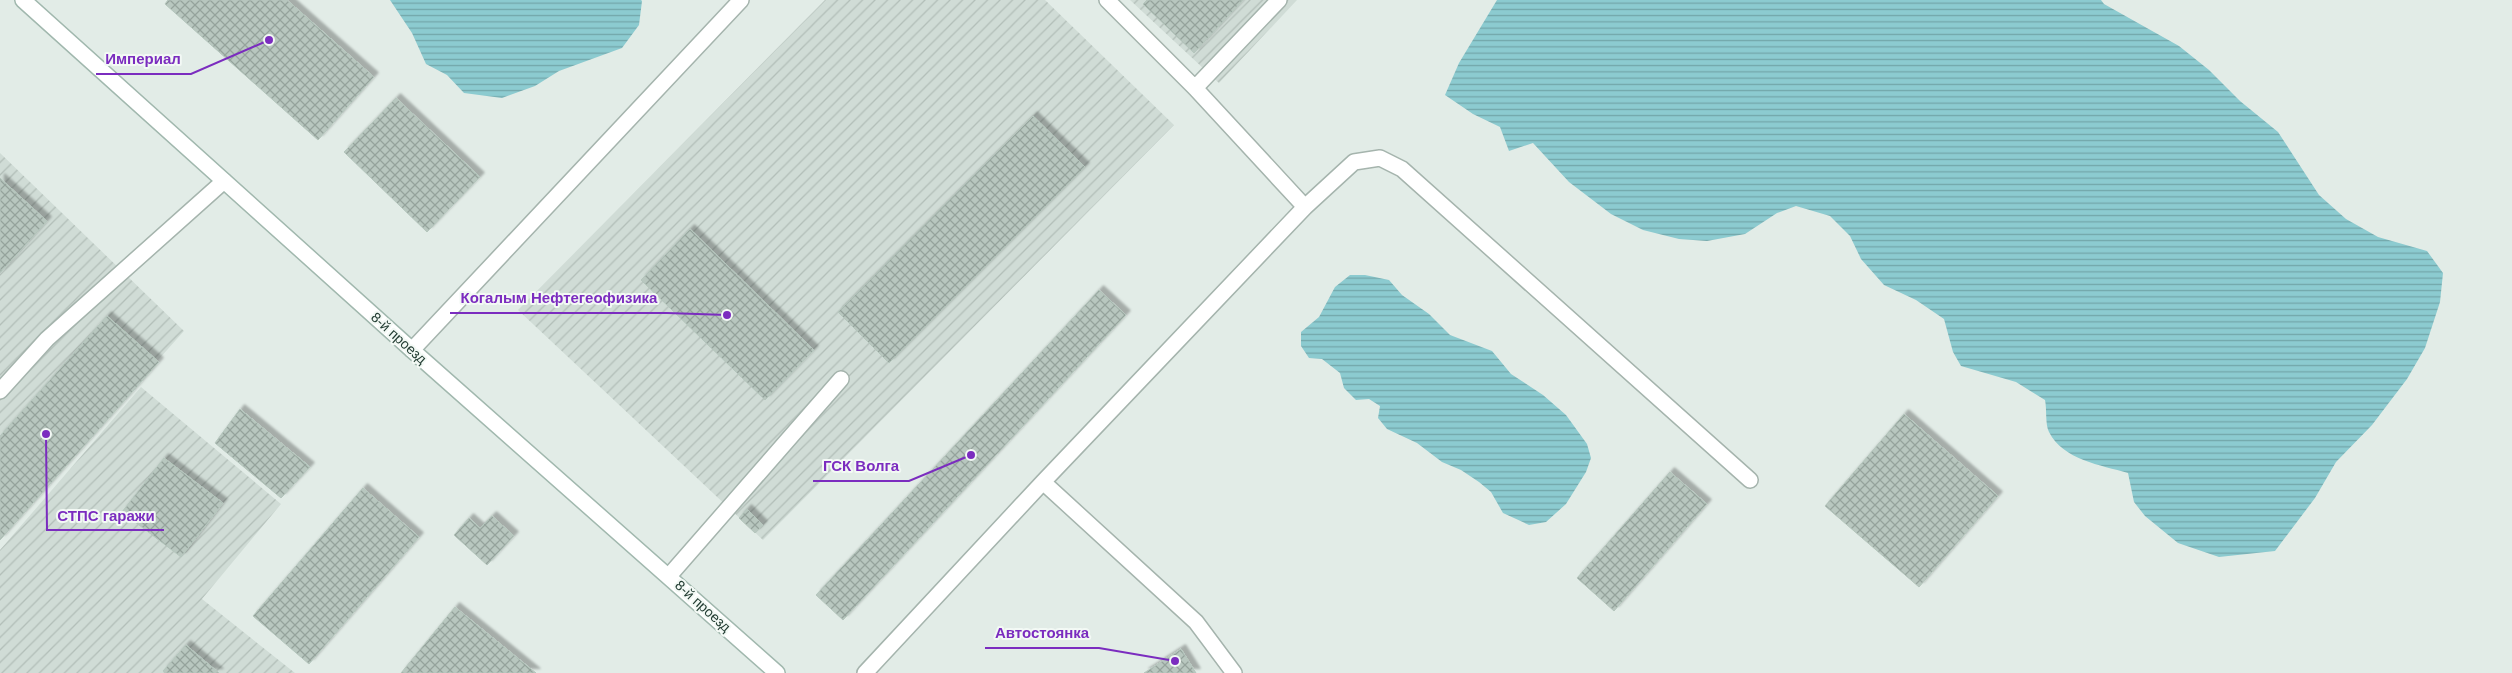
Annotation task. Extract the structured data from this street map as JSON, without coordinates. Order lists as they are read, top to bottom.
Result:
{
  "streets": {
    "street": ["8-й проезд"]
  },
  "places": [
    "Империал",
    "Когалым Нефтегеофизика",
    "СТПС гаражи",
    "ГСК Волга",
    "Автостоянка"
  ]
}
